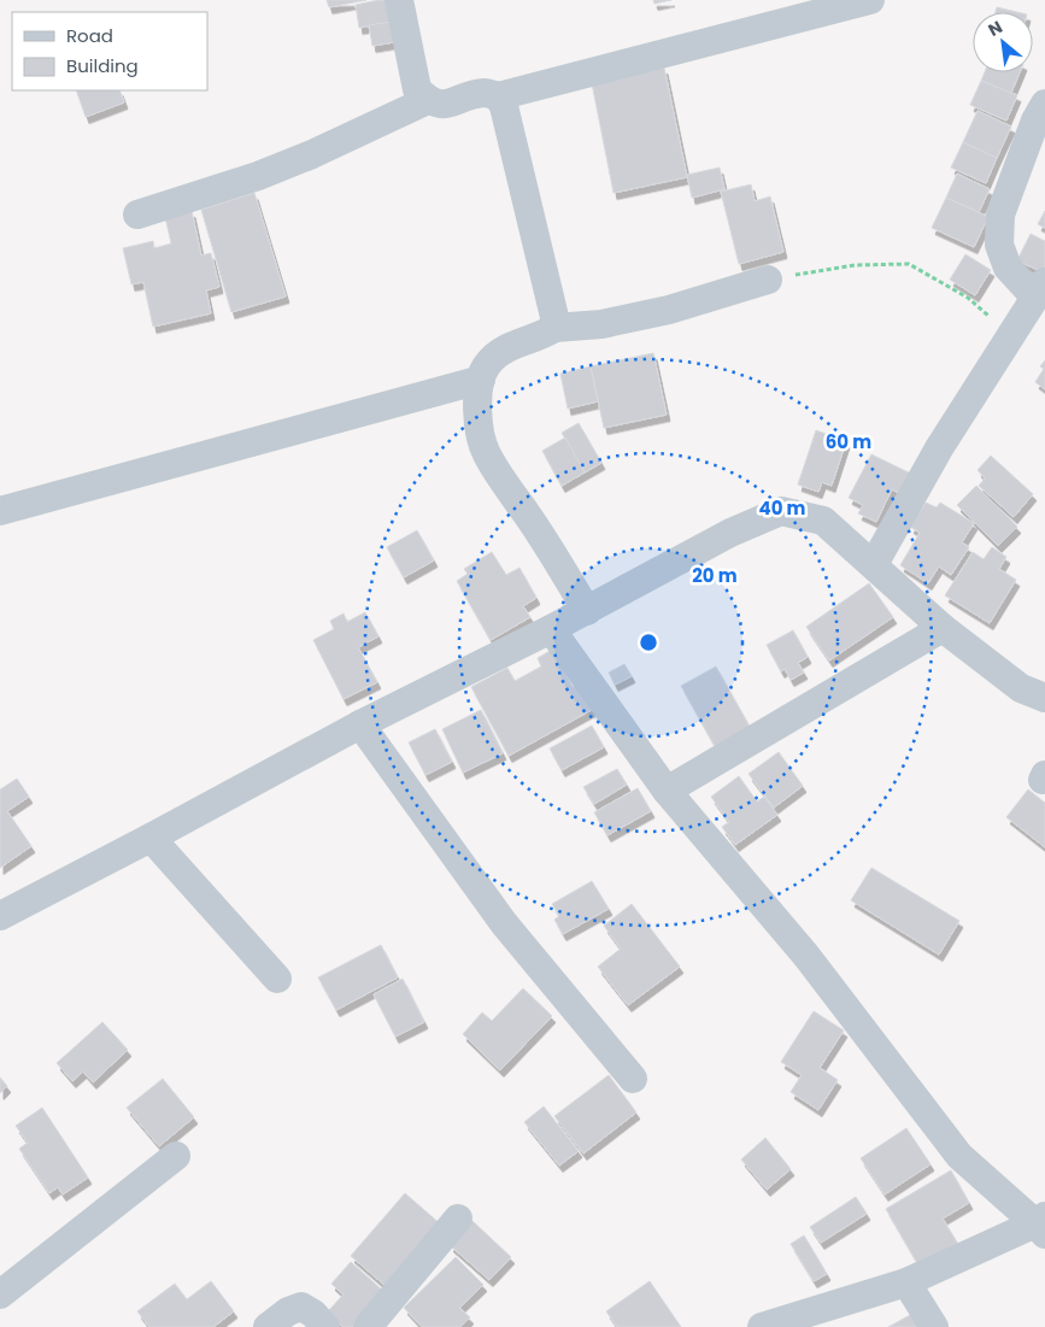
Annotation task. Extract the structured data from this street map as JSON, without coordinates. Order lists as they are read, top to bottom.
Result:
{
  "legend": ["Road", "Building"],
  "north": "top left",
  "rings": ["60 m", "40 m", "20 m"]
}
